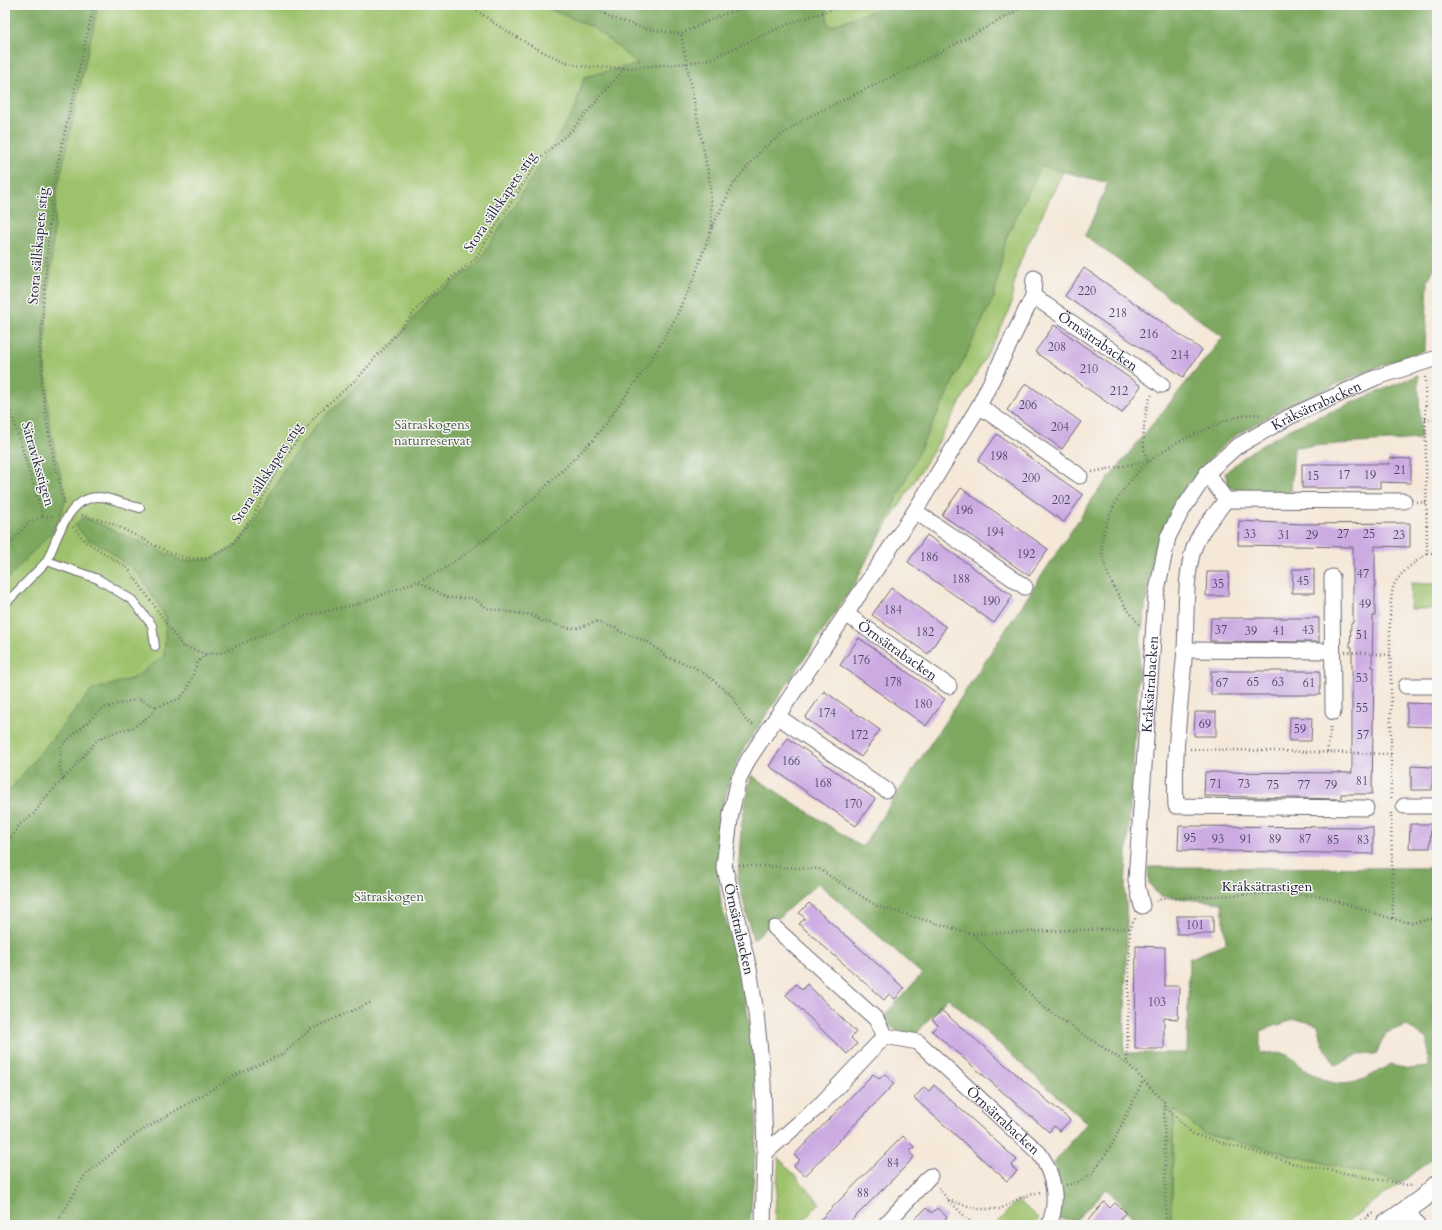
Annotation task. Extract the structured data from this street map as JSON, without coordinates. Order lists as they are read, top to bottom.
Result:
{
  "streets": {
    "street": ["Örnsätrabacken", "Kråksätrabacken"],
    "path": ["Stora sällskapets stig", "Sätraviksstigen", "Kråksätrastigen"]
  },
  "crossings": [
    ["Kråksätrabacken", "Kråksätrastigen"]
  ],
  "parks": ["Sätraskogens naturreservat", "Sätraskogen"],
  "house_numbers": [
    "220",
    "218",
    "216",
    "208",
    "214",
    "210",
    "212",
    "206",
    "204",
    "198",
    "21",
    "17",
    "19",
    "15",
    "200",
    "202",
    "196",
    "194",
    "33",
    "27",
    "25",
    "31",
    "29",
    "23",
    "192",
    "186",
    "47",
    "188",
    "45",
    "35",
    "190",
    "49",
    "184",
    "37",
    "43",
    "39",
    "41",
    "182",
    "51",
    "176",
    "53",
    "178",
    "65",
    "63",
    "67",
    "61",
    "180",
    "55",
    "174",
    "69",
    "59",
    "172",
    "57",
    "166",
    "81",
    "168",
    "71",
    "73",
    "75",
    "77",
    "79",
    "170",
    "95",
    "93",
    "91",
    "89",
    "87",
    "85",
    "83",
    "101",
    "103",
    "84",
    "88"
  ]
}
